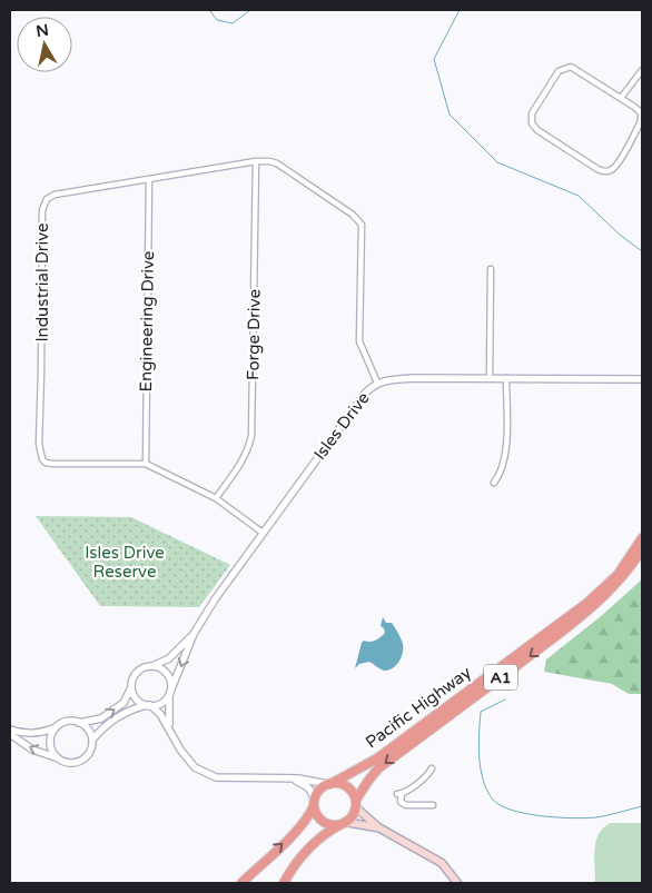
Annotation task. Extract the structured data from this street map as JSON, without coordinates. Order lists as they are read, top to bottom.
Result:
{
  "streets": {
    "highway": ["A1", "Pacific Highway"],
    "street": [
      "Industrial Drive",
      "Engineering Drive",
      "Forge Drive",
      "Isles Drive"
    ]
  },
  "crossings": [
    ["Industrial Drive", "Engineering Drive"],
    ["Industrial Drive", "Forge Drive"],
    ["Industrial Drive", "Isles Drive"],
    ["A1", "Pacific Highway"]
  ],
  "parks": ["Isles Drive Reserve"],
  "north": "top"
}
